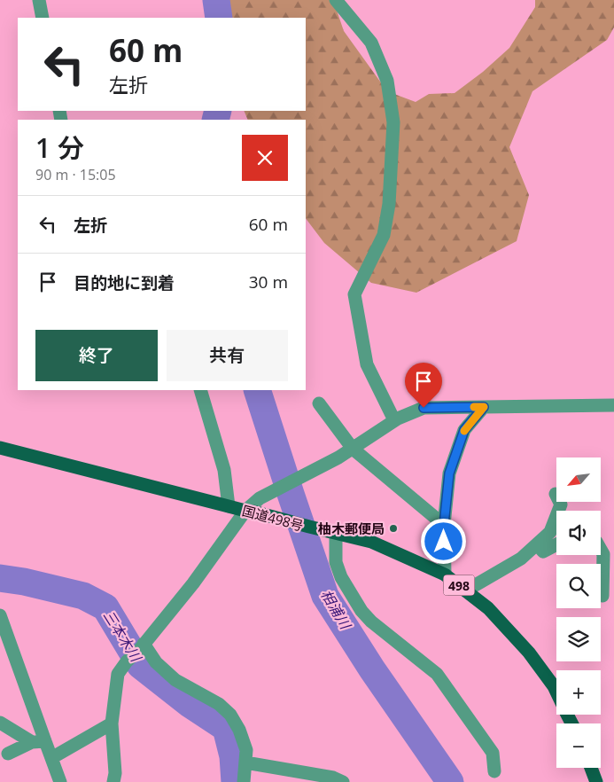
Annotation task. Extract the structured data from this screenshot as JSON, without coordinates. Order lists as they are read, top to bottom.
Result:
{
  "streets": {
    "highway": ["国道498号", "498"]
  },
  "water": ["相浦川", "三本木川"],
  "places": ["柚木郵便局"],
  "north": "bottom left",
  "page": {
    "turn": ["60 m", "左折"],
    "heading": ["1 分", "90 m · 15:05"],
    "list": [
      {
        "name": "左折",
        "value": "60 m"
      },
      {
        "name": "目的地に到着",
        "value": "30 m"
      }
    ],
    "buttons": ["終了", "共有"],
    "map_buttons": ["+", "−"]
  }
}
